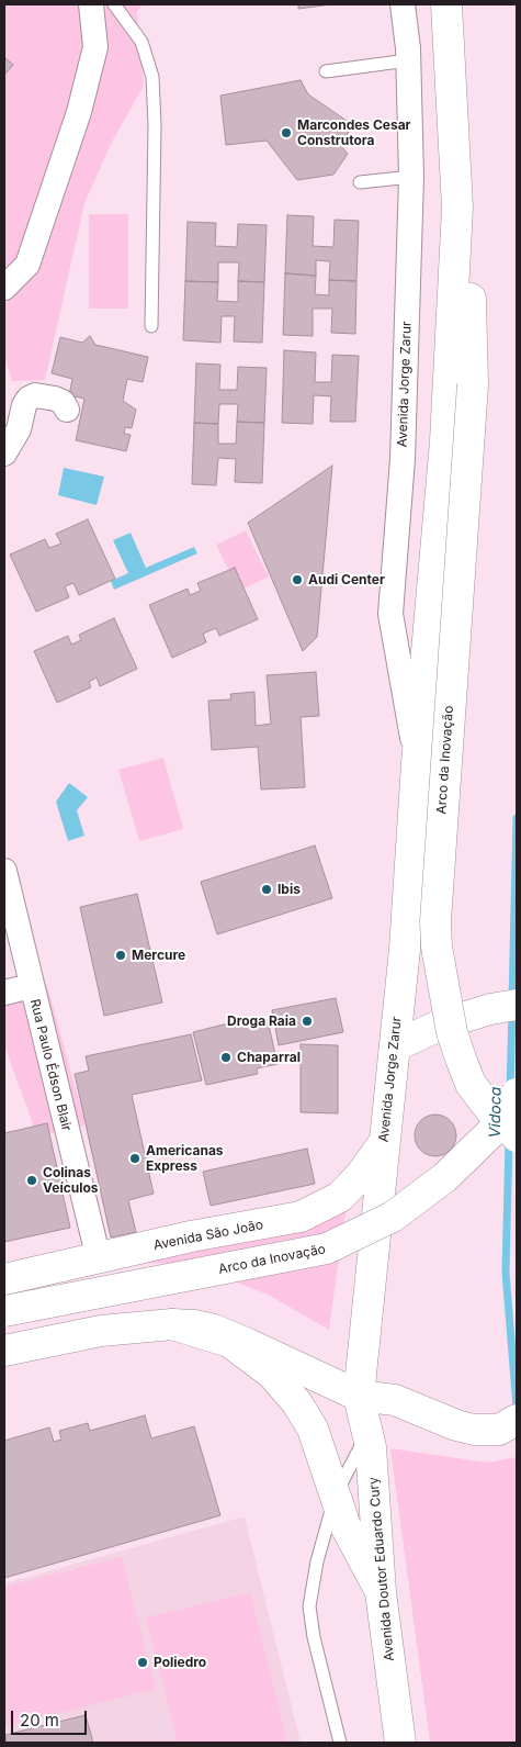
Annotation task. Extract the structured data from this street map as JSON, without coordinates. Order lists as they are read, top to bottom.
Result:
{
  "streets": {
    "main road": [
      "Avenida Jorge Zarur",
      "Arco da Inovação",
      "Avenida São João",
      "Avenida Doutor Eduardo Cury"
    ],
    "street": ["Rua Paulo Édson Blair"]
  },
  "crossings": [
    ["Avenida Jorge Zarur", "Arco da Inovação"],
    ["Avenida Jorge Zarur", "Avenida São João"],
    ["Avenida Jorge Zarur", "Avenida Doutor Eduardo Cury"],
    ["Rua Paulo Édson Blair", "Avenida São João"]
  ],
  "water": ["Vidoca"],
  "places": [
    "Marcondes Cesar Construtora",
    "Audi Center",
    "Ibis",
    "Mercure",
    "Droga Raia",
    "Chaparral",
    "Americanas Express",
    "Colinas Veículos",
    "Poliedro"
  ],
  "scale_bar": "20 m"
}
